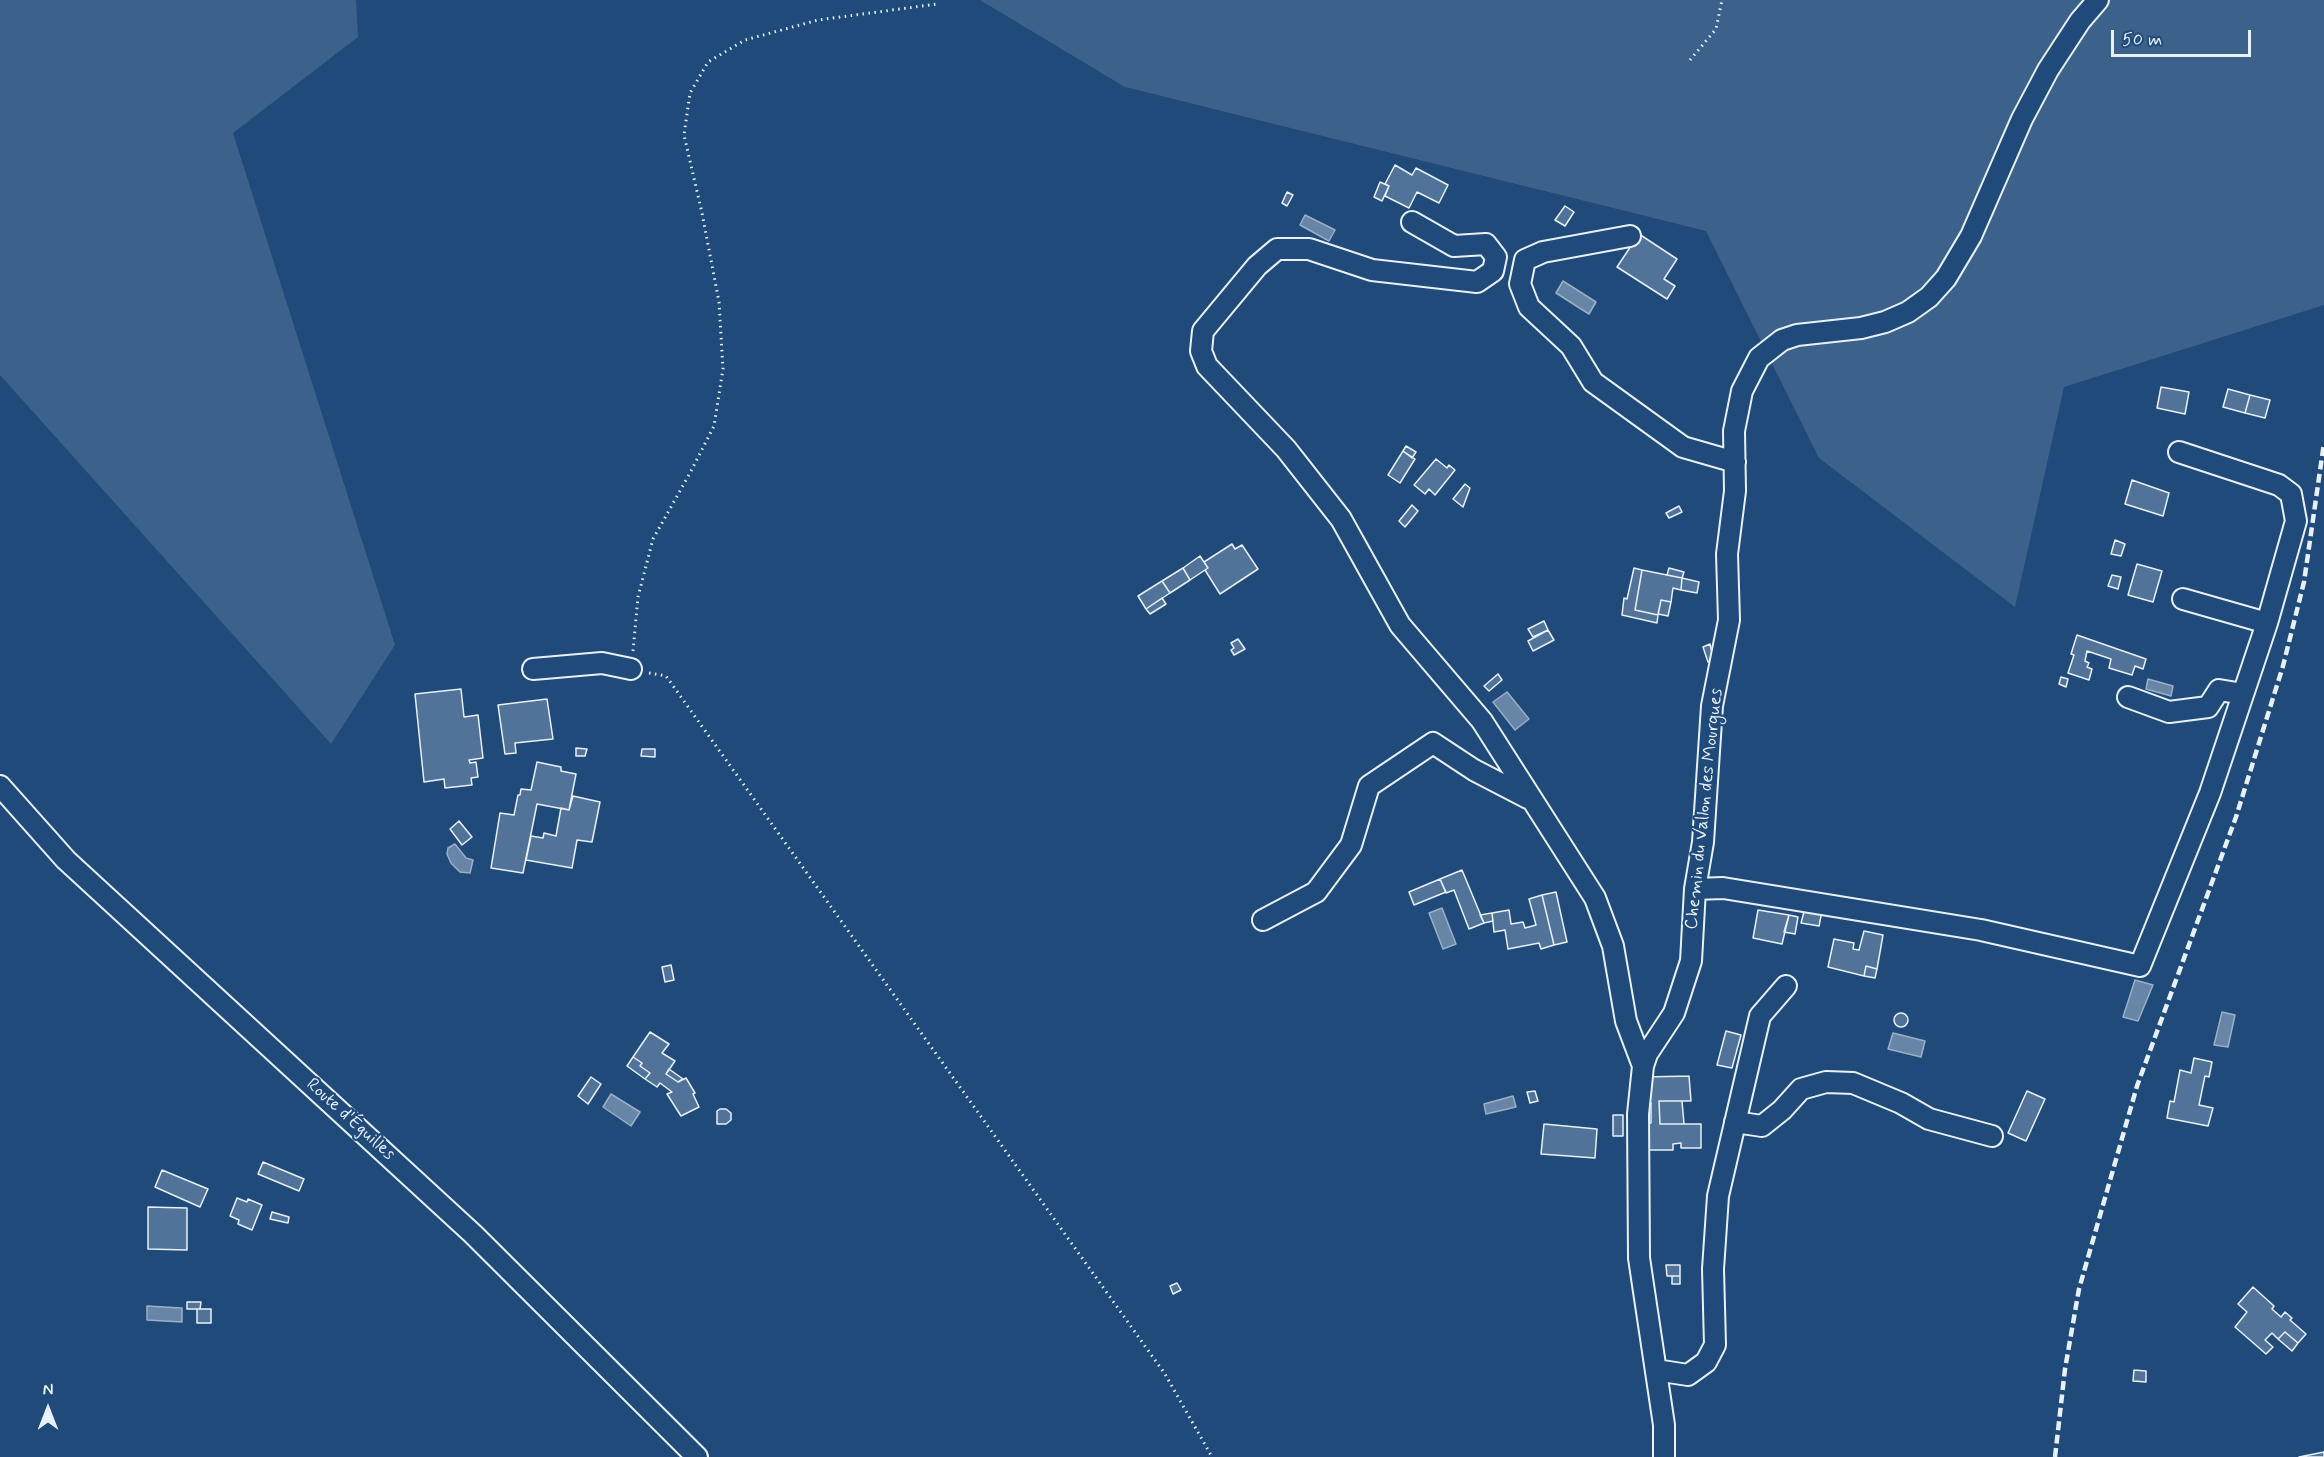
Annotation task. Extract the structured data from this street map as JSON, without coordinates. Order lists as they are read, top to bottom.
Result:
{
  "streets": {
    "street": ["Chemin du Vallon des Mourgues", "Route d'Éguilles"]
  },
  "scale_bar": "50 m",
  "north": "top"
}
